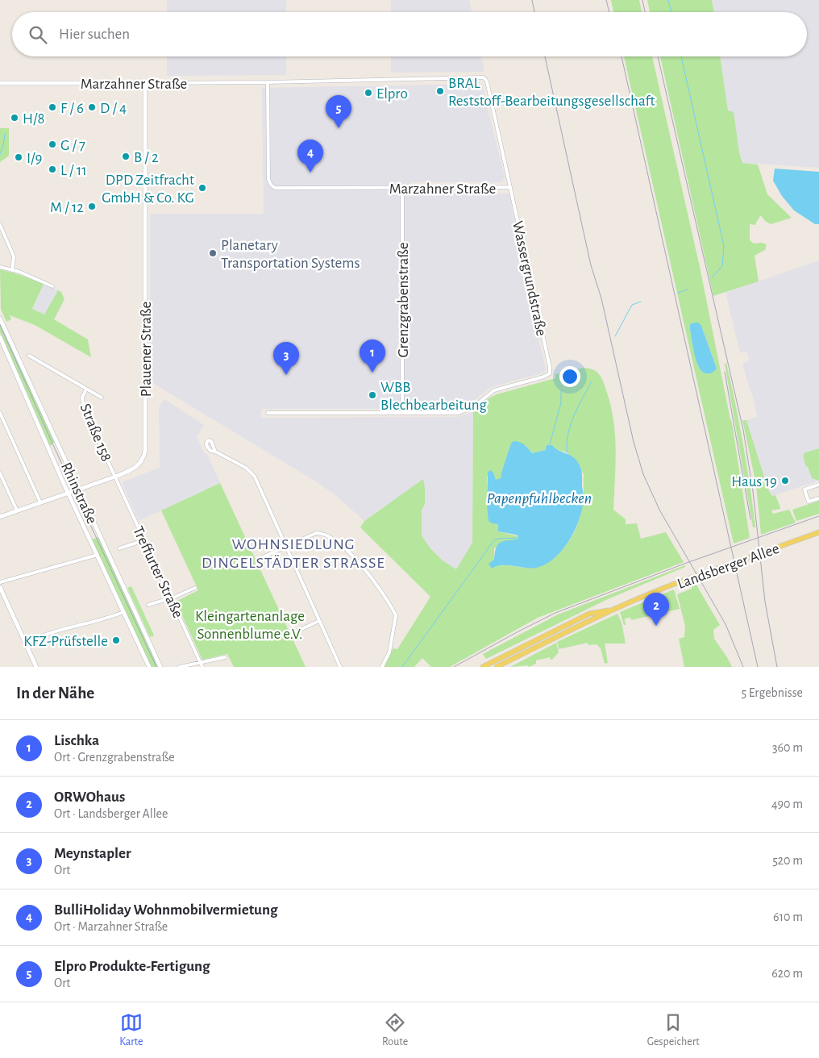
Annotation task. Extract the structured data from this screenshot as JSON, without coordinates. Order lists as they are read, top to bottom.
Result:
{
  "streets": {
    "main road": ["Landsberger Allee"],
    "street": [
      "Marzahner Straße",
      "Wassergrundstraße",
      "Grenzgrabenstraße",
      "Plauener Straße",
      "Straße 158",
      "Rhinstraße",
      "Treffurter Straße"
    ]
  },
  "crossings": [
    ["Marzahner Straße", "Wassergrundstraße"],
    ["Marzahner Straße", "Grenzgrabenstraße"],
    ["Marzahner Straße", "Plauener Straße"],
    ["Wassergrundstraße", "Grenzgrabenstraße"],
    ["Plauener Straße", "Straße 158"],
    ["Plauener Straße", "Rhinstraße"],
    ["Plauener Straße", "Treffurter Straße"],
    ["Straße 158", "Treffurter Straße"]
  ],
  "districts": ["WOHNSIEDLUNG DINGELSTÄDTER STRASSE"],
  "water": ["Papenpfuhlbecken"],
  "parks": ["Kleingartenanlage Sonnenblume e.V."],
  "places": [
    "BRAL Reststoff-Bearbeitungsgesellschaft",
    "Elpro",
    "F / 6",
    "D / 4",
    "H/8",
    "G / 7",
    "B / 2",
    "I/9",
    "L / 11",
    "DPD Zeitfracht GmbH & Co. KG",
    "M / 12",
    "Planetary Transportation Systems",
    "WBB Blechbearbeitung",
    "Haus 19",
    "KFZ-Prüfstelle"
  ],
  "page": {
    "search": "Hier suchen",
    "pins": [
      "5",
      "4",
      "1",
      "3",
      "2"
    ],
    "heading": ["In der Nähe", "5 Ergebnisse"],
    "list": [
      {
        "mark": "1",
        "name": "Lischka",
        "note": "Ort · Grenzgrabenstraße",
        "value": "360 m"
      },
      {
        "mark": "2",
        "name": "ORWOhaus",
        "note": "Ort · Landsberger Allee",
        "value": "490 m"
      },
      {
        "mark": "3",
        "name": "Meynstapler",
        "note": "Ort",
        "value": "520 m"
      },
      {
        "mark": "4",
        "name": "BulliHoliday Wohnmobilvermietung",
        "note": "Ort · Marzahner Straße",
        "value": "610 m"
      },
      {
        "mark": "5",
        "name": "Elpro Produkte-Fertigung",
        "note": "Ort",
        "value": "620 m"
      }
    ],
    "nav": ["Karte", "Route", "Gespeichert"]
  }
}
